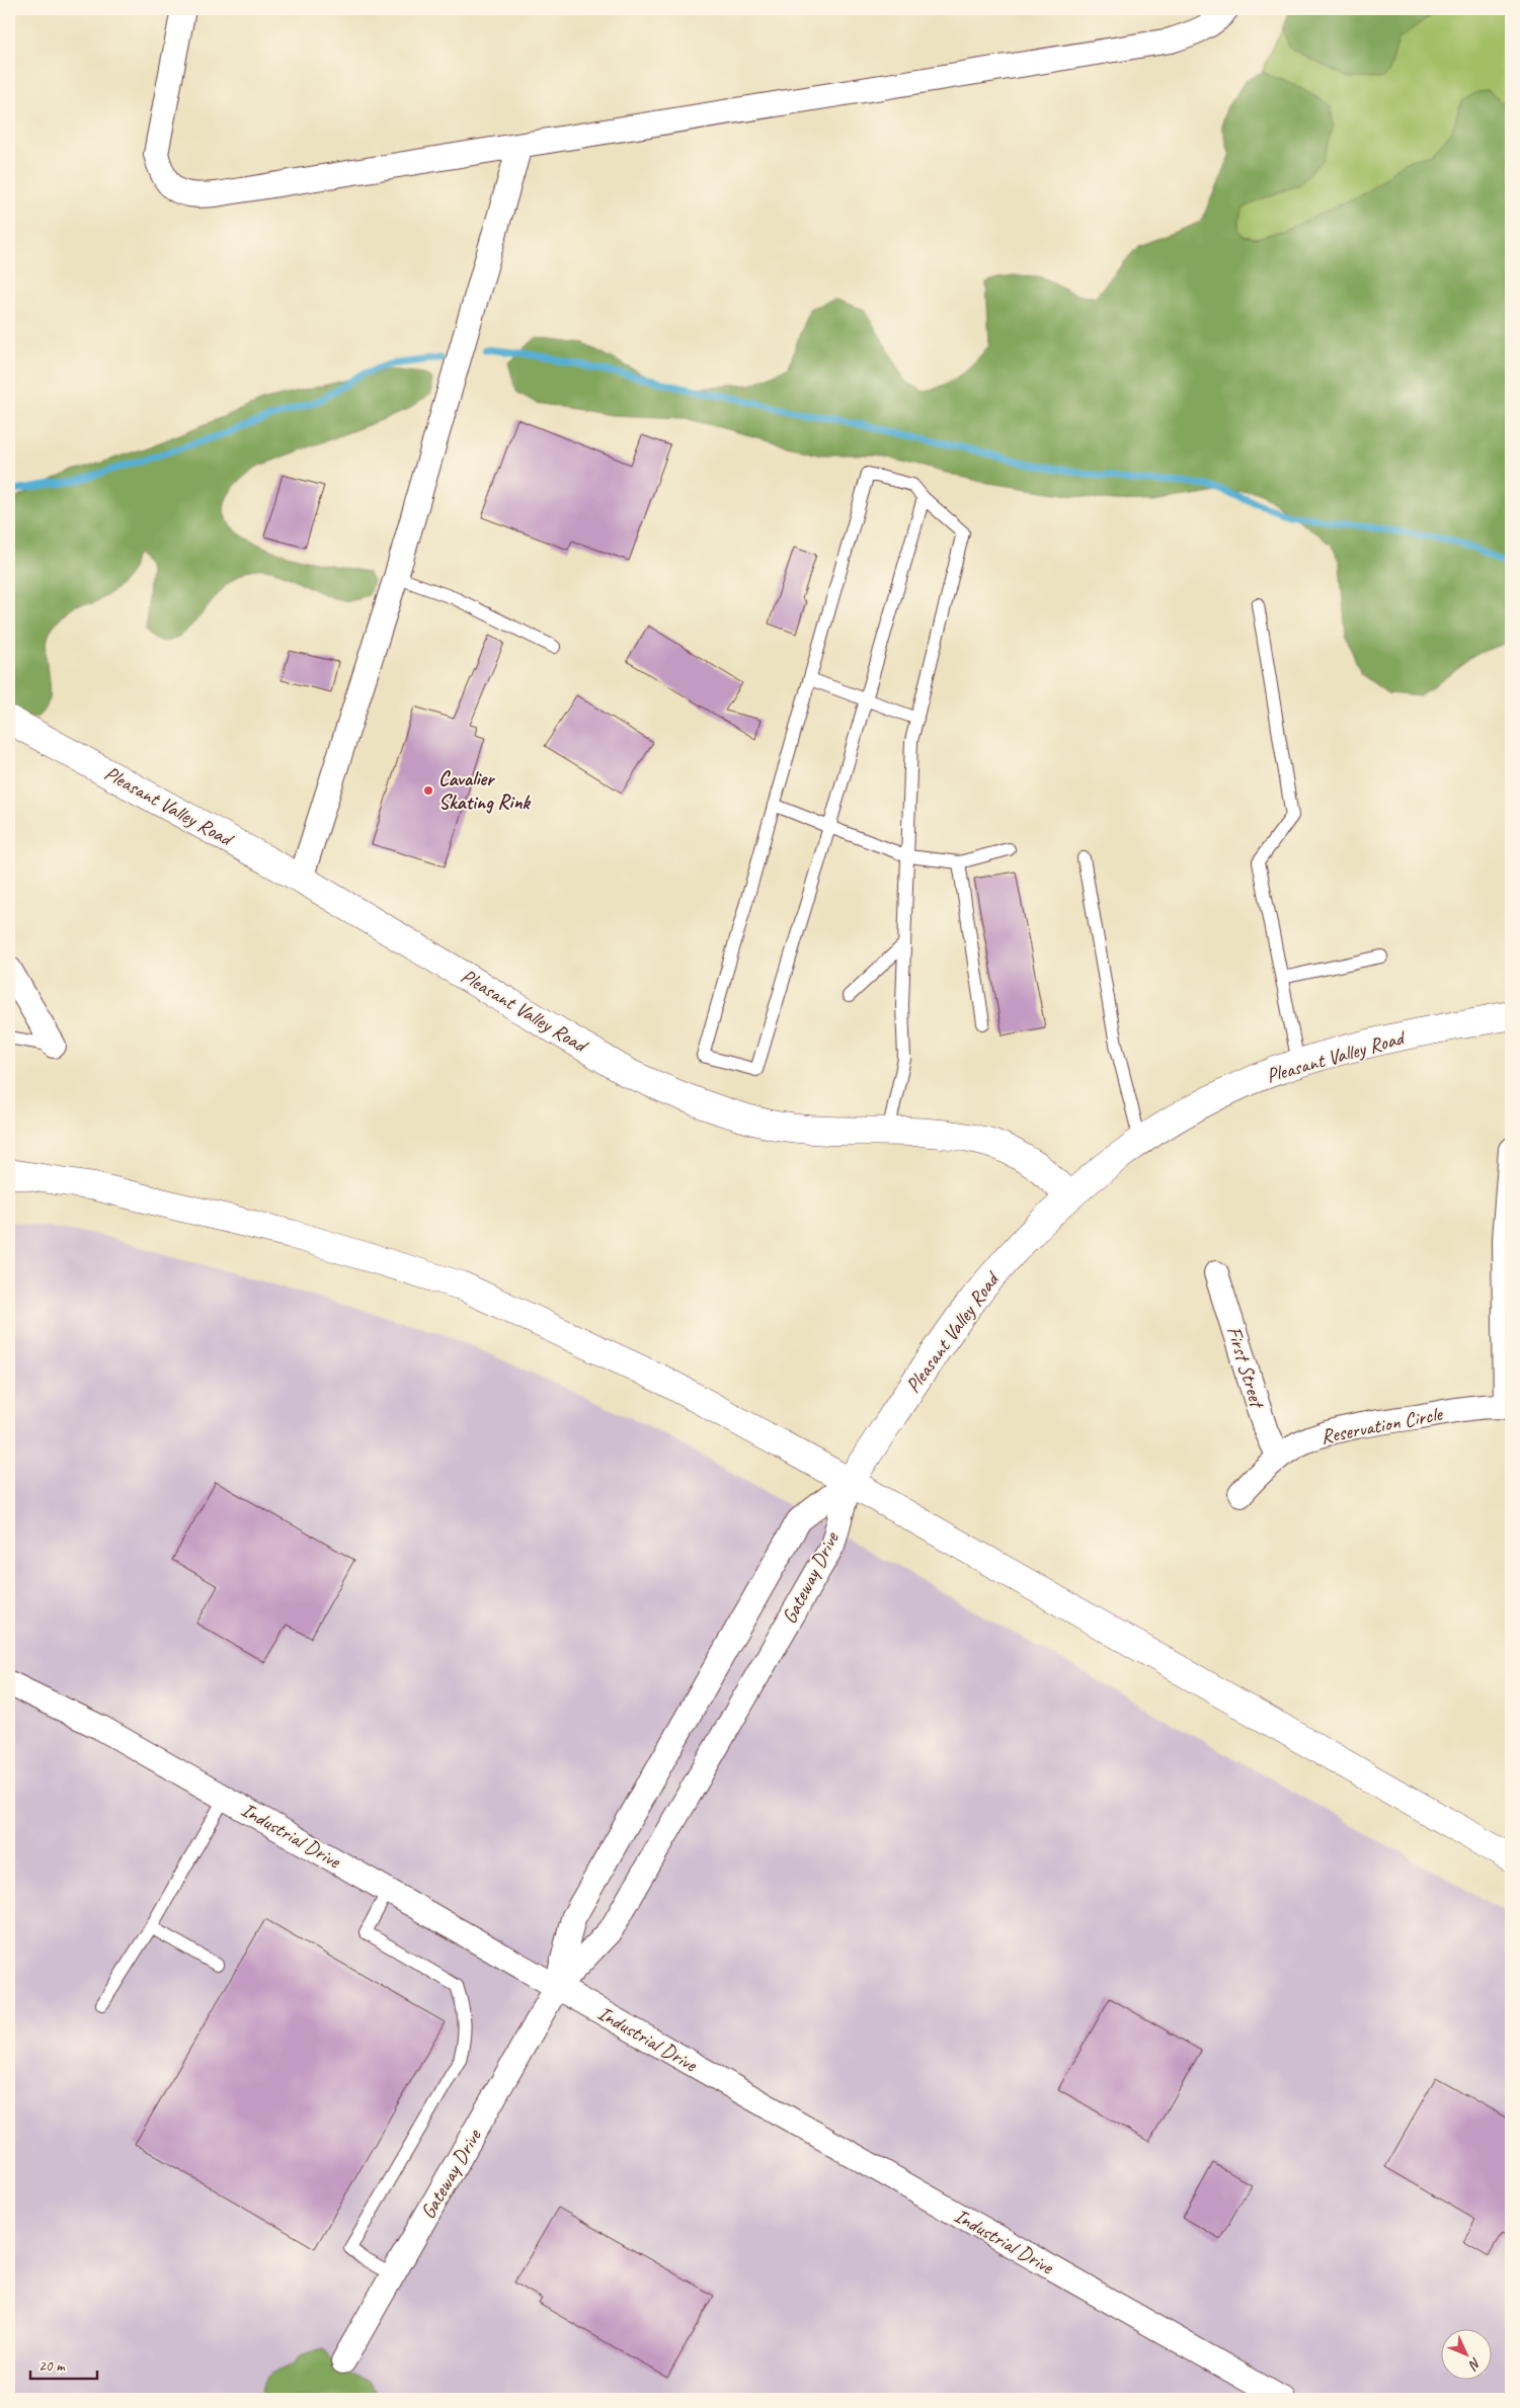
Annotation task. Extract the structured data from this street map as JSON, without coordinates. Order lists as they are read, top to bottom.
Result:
{
  "streets": {
    "street": [
      "Pleasant Valley Road",
      "First Street",
      "Reservation Circle",
      "Gateway Drive",
      "Industrial Drive"
    ]
  },
  "crossings": [
    ["Pleasant Valley Road", "Gateway Drive"],
    ["First Street", "Reservation Circle"],
    ["Gateway Drive", "Industrial Drive"]
  ],
  "places": ["Cavalier Skating Rink"],
  "scale_bar": "20 m",
  "north": "bottom right"
}
